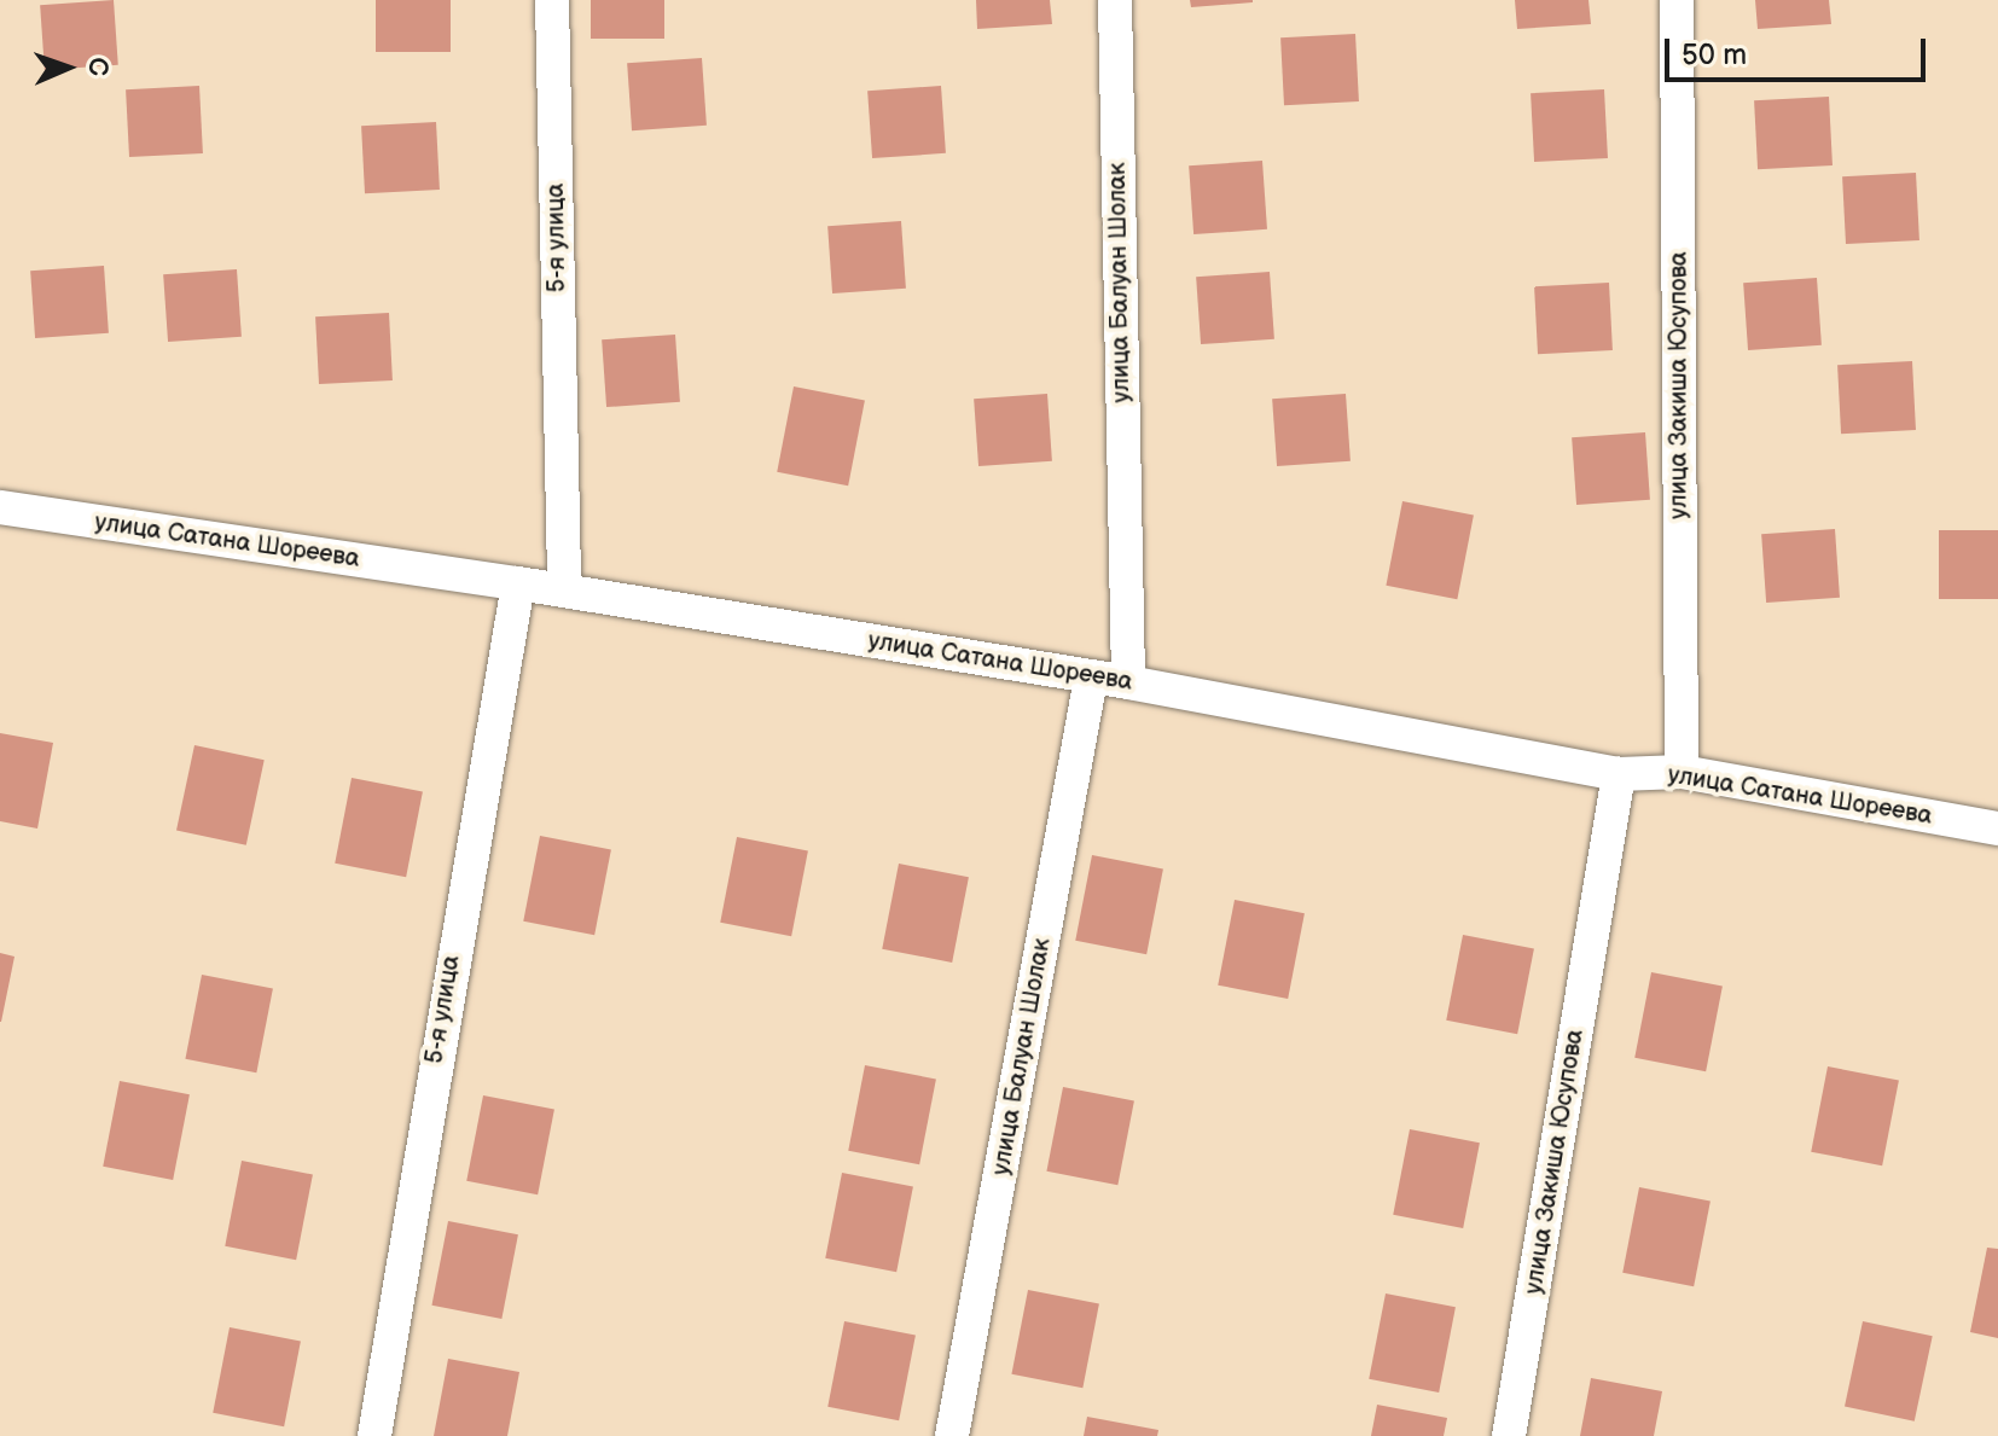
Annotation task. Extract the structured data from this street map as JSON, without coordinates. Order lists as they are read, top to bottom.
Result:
{
  "streets": {
    "street": [
      "5-я улица",
      "улица Балуан Шолак",
      "улица Закиша Юсупова",
      "улица Сатана Шореева"
    ]
  },
  "crossings": [
    ["5-я улица", "улица Сатана Шореева"],
    ["улица Балуан Шолак", "улица Сатана Шореева"],
    ["улица Закиша Юсупова", "улица Сатана Шореева"]
  ],
  "scale_bar": "50 m",
  "north": "right"
}
